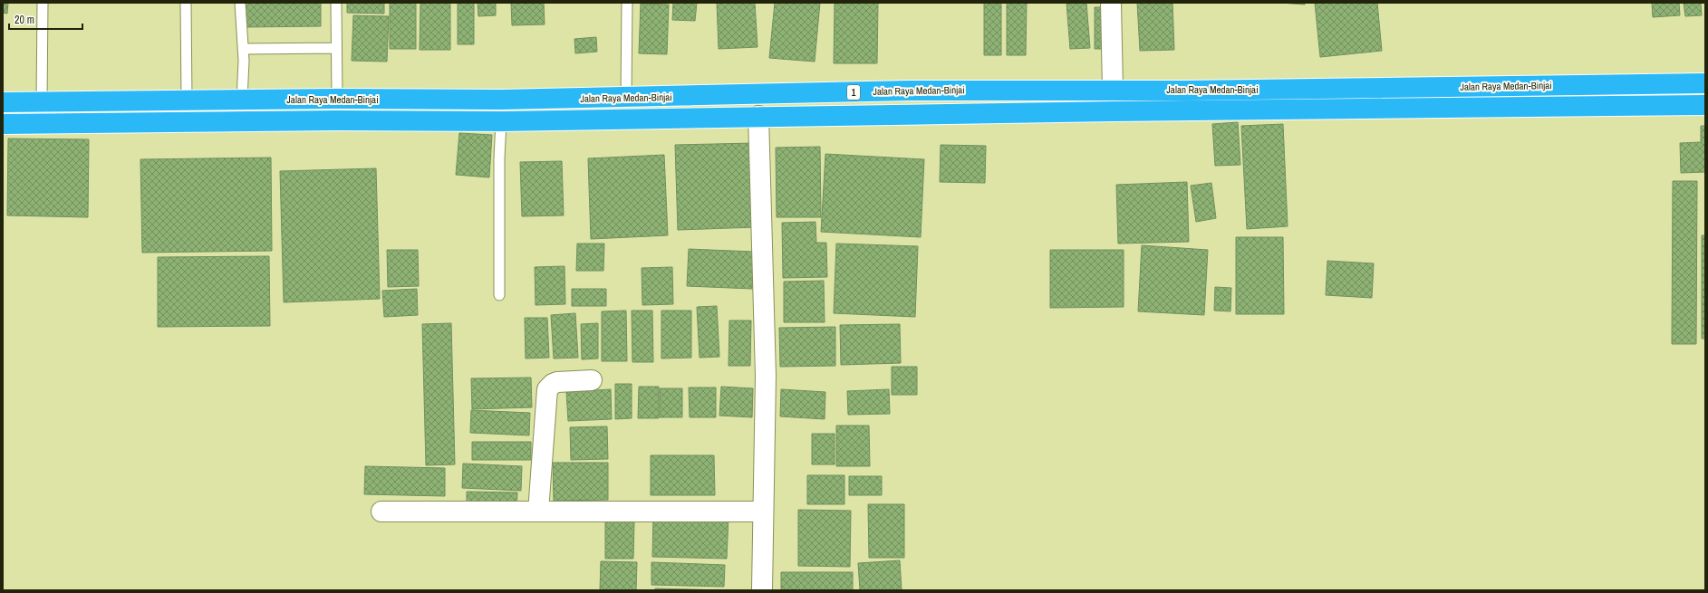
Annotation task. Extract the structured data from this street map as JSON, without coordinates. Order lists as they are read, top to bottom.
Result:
{
  "streets": {
    "highway": ["Jalan Raya Medan-Binjai", "1"]
  },
  "scale_bar": "20 m"
}
